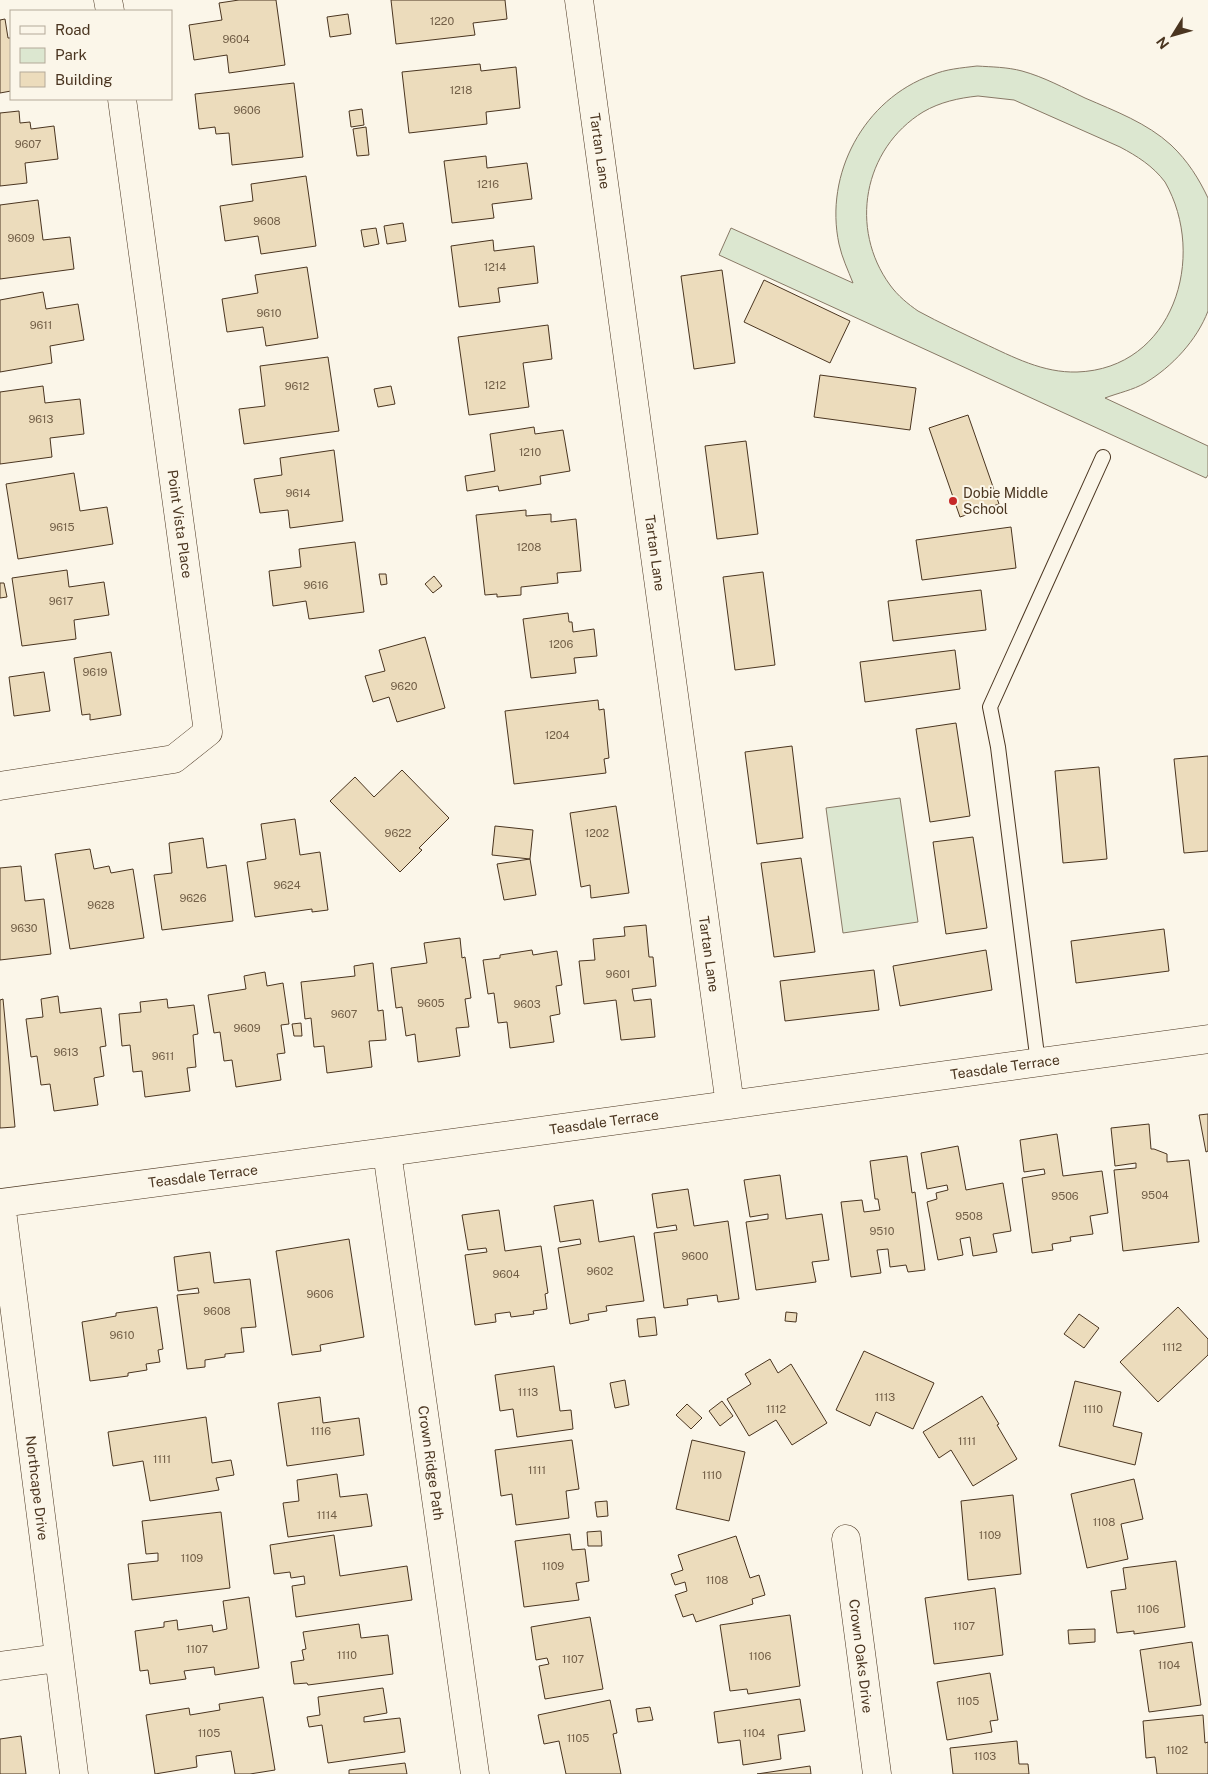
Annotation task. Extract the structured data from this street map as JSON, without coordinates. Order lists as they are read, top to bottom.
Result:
{
  "streets": {
    "street": [
      "Tartan Lane",
      "Point Vista Place",
      "Teasdale Terrace",
      "Crown Ridge Path",
      "Northcape Drive",
      "Crown Oaks Drive"
    ]
  },
  "crossings": [
    ["Tartan Lane", "Teasdale Terrace"],
    ["Teasdale Terrace", "Crown Ridge Path"],
    ["Teasdale Terrace", "Northcape Drive"]
  ],
  "places": ["Dobie Middle School"],
  "house_numbers": [
    "1220",
    "9604",
    "1218",
    "9606",
    "9607",
    "1216",
    "9608",
    "9609",
    "1214",
    "9610",
    "9611",
    "1212",
    "9612",
    "9613",
    "1210",
    "9614",
    "9615",
    "1208",
    "9616",
    "9617",
    "1206",
    "9619",
    "9620",
    "1204",
    "9622",
    "1202",
    "9624",
    "9626",
    "9628",
    "9630",
    "9601",
    "9605",
    "9603",
    "9607",
    "9609",
    "9613",
    "9611",
    "9504",
    "9506",
    "9508",
    "9510",
    "9600",
    "9602",
    "9604",
    "9606",
    "9608",
    "9610",
    "1112",
    "1113",
    "1113",
    "1112",
    "1110",
    "1116",
    "1111",
    "1111",
    "1111",
    "1110",
    "1114",
    "1108",
    "1109",
    "1109",
    "1109",
    "1108",
    "1106",
    "1107",
    "1107",
    "1110",
    "1106",
    "1107",
    "1104",
    "1105",
    "1105",
    "1104",
    "1105",
    "1102",
    "1103"
  ],
  "legend": ["Road", "Park", "Building"],
  "north": "bottom left"
}
